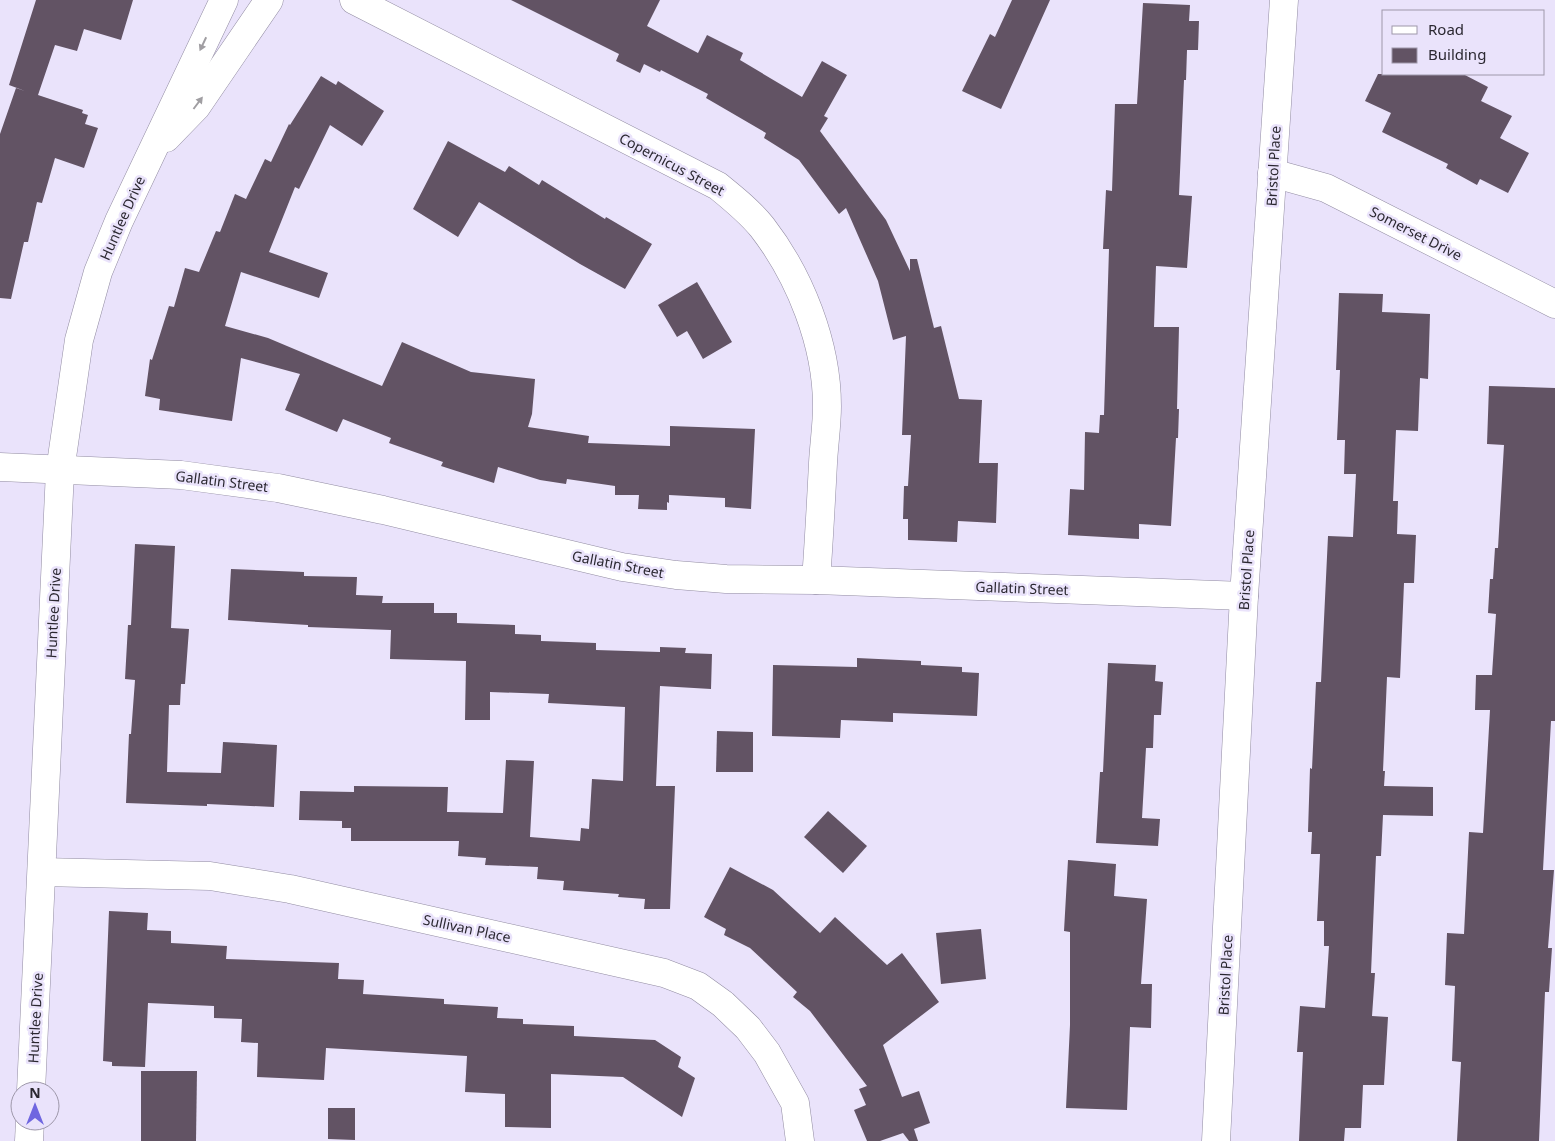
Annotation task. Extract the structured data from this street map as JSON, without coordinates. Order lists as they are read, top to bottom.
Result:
{
  "streets": {
    "street": [
      "Copernicus Street",
      "Bristol Place",
      "Huntlee Drive",
      "Somerset Drive",
      "Gallatin Street",
      "Sullivan Place"
    ]
  },
  "crossings": [
    ["Copernicus Street", "Gallatin Street"],
    ["Bristol Place", "Somerset Drive"],
    ["Bristol Place", "Gallatin Street"],
    ["Huntlee Drive", "Gallatin Street"],
    ["Huntlee Drive", "Sullivan Place"]
  ],
  "legend": ["Road", "Building"],
  "north": "top"
}
